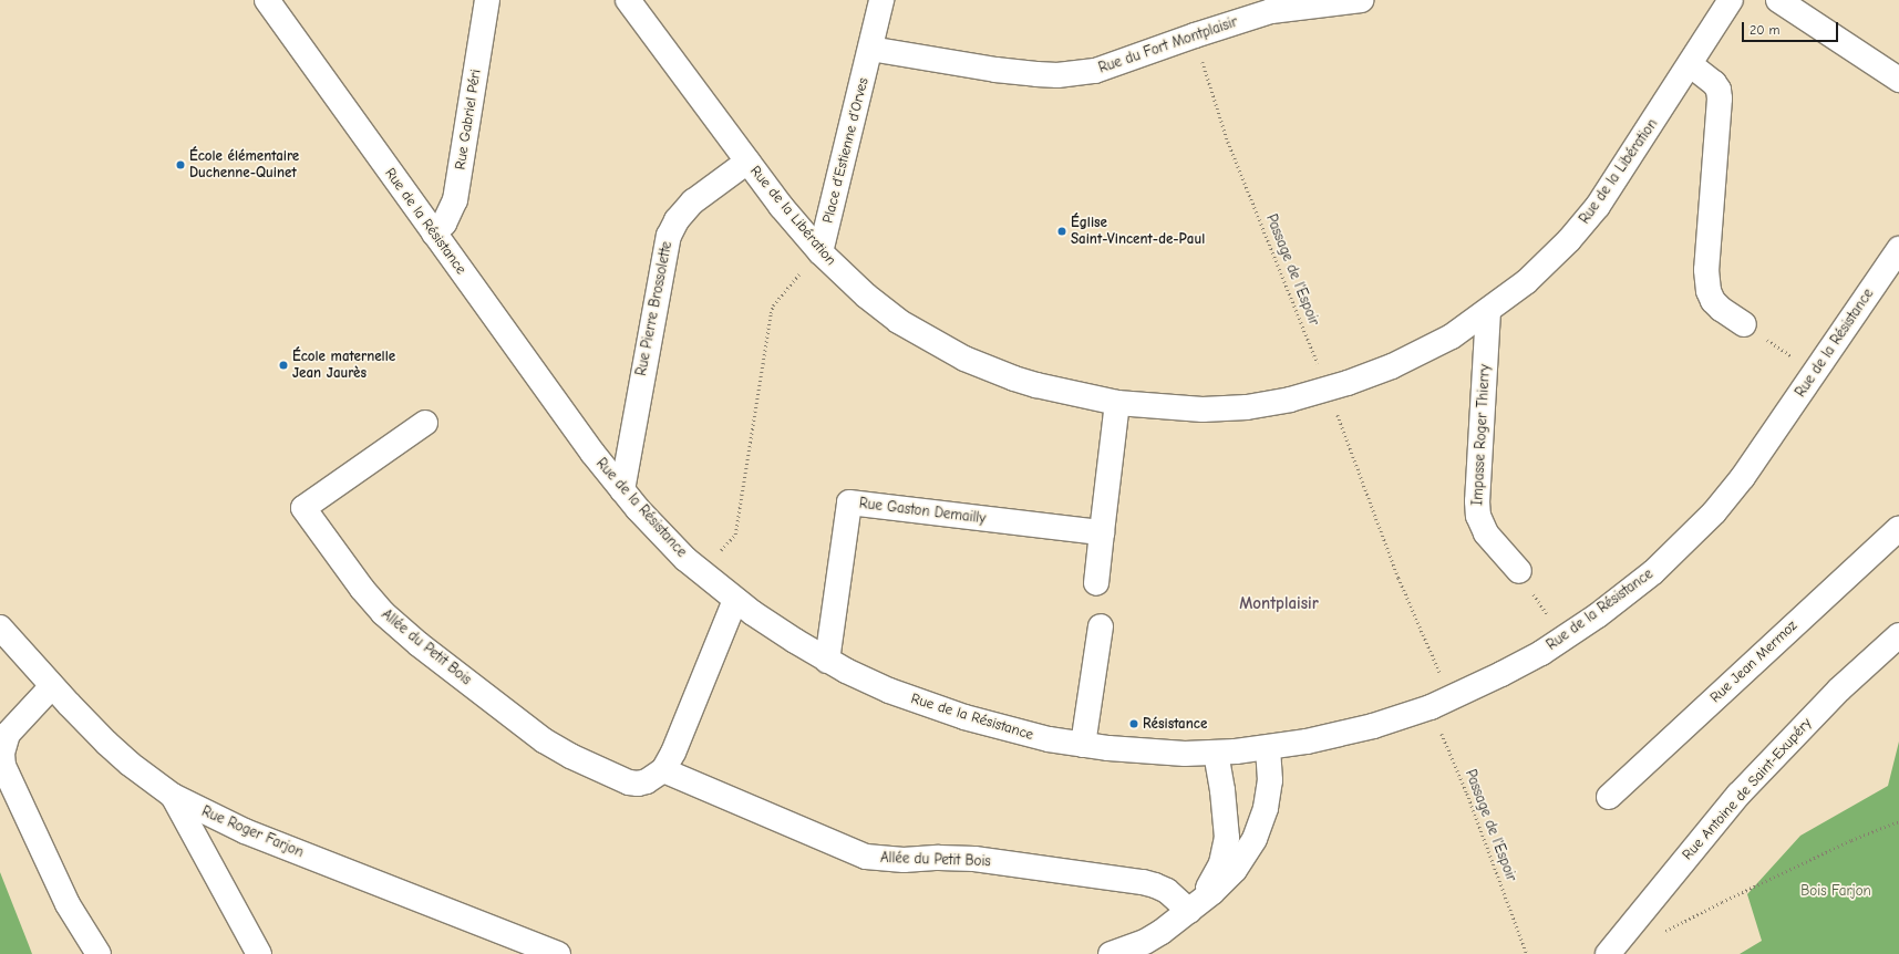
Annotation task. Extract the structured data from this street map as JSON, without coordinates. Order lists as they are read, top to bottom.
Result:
{
  "streets": {
    "street": [
      "Rue du Fort Montplaisir",
      "Rue Gabriel Péri",
      "Place d’Estienne d’Orves",
      "Rue de la Libération",
      "Rue de la Résistance",
      "Rue Pierre Brossolette",
      "Impasse Roger Thierry",
      "Rue Gaston Demailly",
      "Allée du Petit Bois",
      "Rue Jean Mermoz",
      "Rue Antoine de Saint-Exupéry",
      "Rue Roger Farjon"
    ],
    "path": ["Passage de l'Espoir"]
  },
  "crossings": [
    ["Rue du Fort Montplaisir", "Place d’Estienne d’Orves"],
    ["Rue du Fort Montplaisir", "Passage de l'Espoir"],
    ["Rue Gabriel Péri", "Rue de la Résistance"],
    ["Place d’Estienne d’Orves", "Rue de la Libération"],
    ["Rue de la Libération", "Passage de l'Espoir"],
    ["Rue de la Libération", "Rue Pierre Brossolette"],
    ["Rue de la Libération", "Impasse Roger Thierry"],
    ["Rue de la Résistance", "Passage de l'Espoir"],
    ["Rue de la Résistance", "Rue Pierre Brossolette"],
    ["Rue de la Résistance", "Rue Gaston Demailly"]
  ],
  "districts": ["Montplaisir"],
  "parks": ["Bois Farjon"],
  "places": [
    "École élémentaire Duchenne-Quinet",
    "Église Saint-Vincent-de-Paul",
    "École maternelle Jean Jaurès",
    "Résistance"
  ],
  "scale_bar": "20 m"
}
